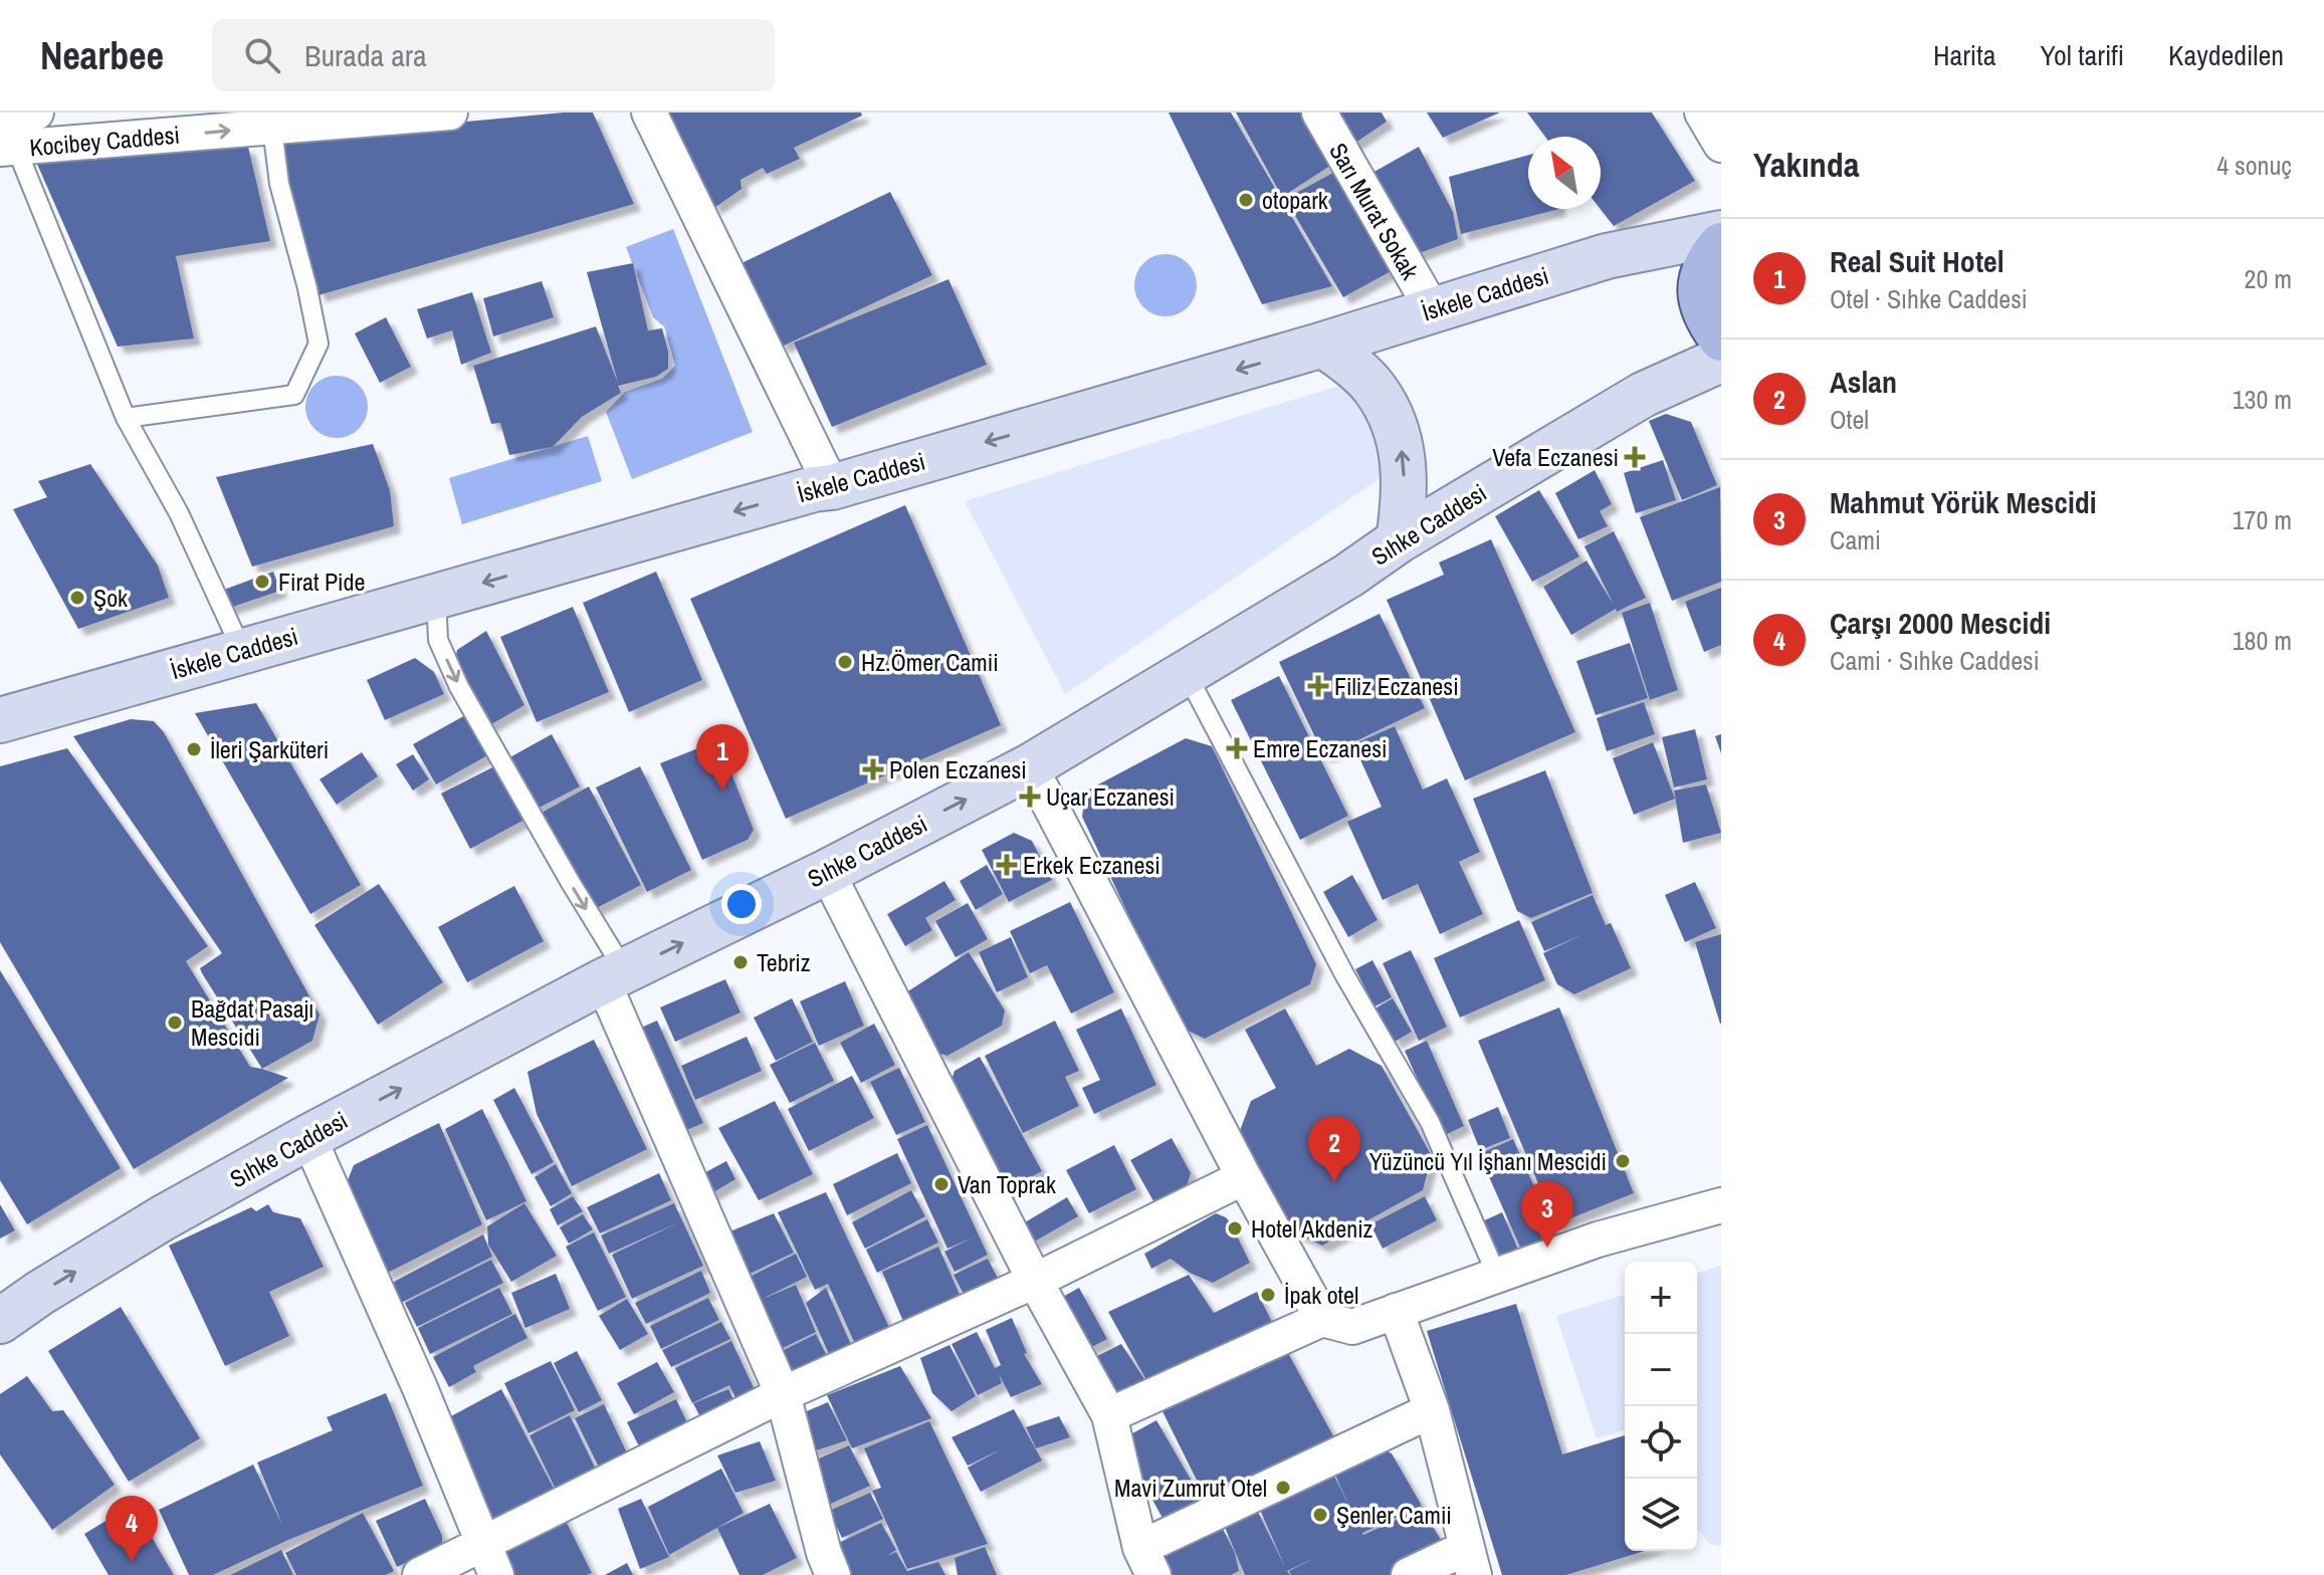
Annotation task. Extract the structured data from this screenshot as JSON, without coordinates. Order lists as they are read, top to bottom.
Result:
{
  "streets": {
    "main road": ["İskele Caddesi", "Sıhke Caddesi"],
    "street": ["Kocibey Caddesi", "Sarı Murat Sokak"]
  },
  "crossings": [
    ["Sarı Murat Sokak", "İskele Caddesi"]
  ],
  "one_way": ["Kocibey Caddesi", "İskele Caddesi", "Sıhke Caddesi"],
  "places": {
    "other": [
      "otopark",
      "Firat Pide",
      "Şok",
      "Hz.Ömer Camii",
      "İleri Şarküteri",
      "Tebriz",
      "Bağdat Pasajı Mescidi",
      "Yüzüncü Yıl İşhanı Mescidi",
      "Van Toprak",
      "Hotel Akdeniz",
      "İpak otel",
      "Mavi Zumrut Otel",
      "Şenler Camii"
    ],
    "health": [
      "Vefa Eczanesi",
      "Filiz Eczanesi",
      "Emre Eczanesi",
      "Polen Eczanesi",
      "Uçar Eczanesi",
      "Erkek Eczanesi"
    ]
  },
  "north": "top left",
  "page": {
    "header": "Nearbee",
    "search": "Burada ara",
    "nav": ["Harita", "Yol tarifi", "Kaydedilen"],
    "heading": ["Yakında", "4 sonuç"],
    "list": [
      {
        "mark": "1",
        "name": "Real Suit Hotel",
        "note": "Otel · Sıhke Caddesi",
        "value": "20 m"
      },
      {
        "mark": "2",
        "name": "Aslan",
        "note": "Otel",
        "value": "130 m"
      },
      {
        "mark": "3",
        "name": "Mahmut Yörük Mescidi",
        "note": "Cami",
        "value": "170 m"
      },
      {
        "mark": "4",
        "name": "Çarşı 2000 Mescidi",
        "note": "Cami · Sıhke Caddesi",
        "value": "180 m"
      }
    ],
    "pins": [
      "1",
      "2",
      "3",
      "4"
    ],
    "map_buttons": ["+", "−"]
  }
}
